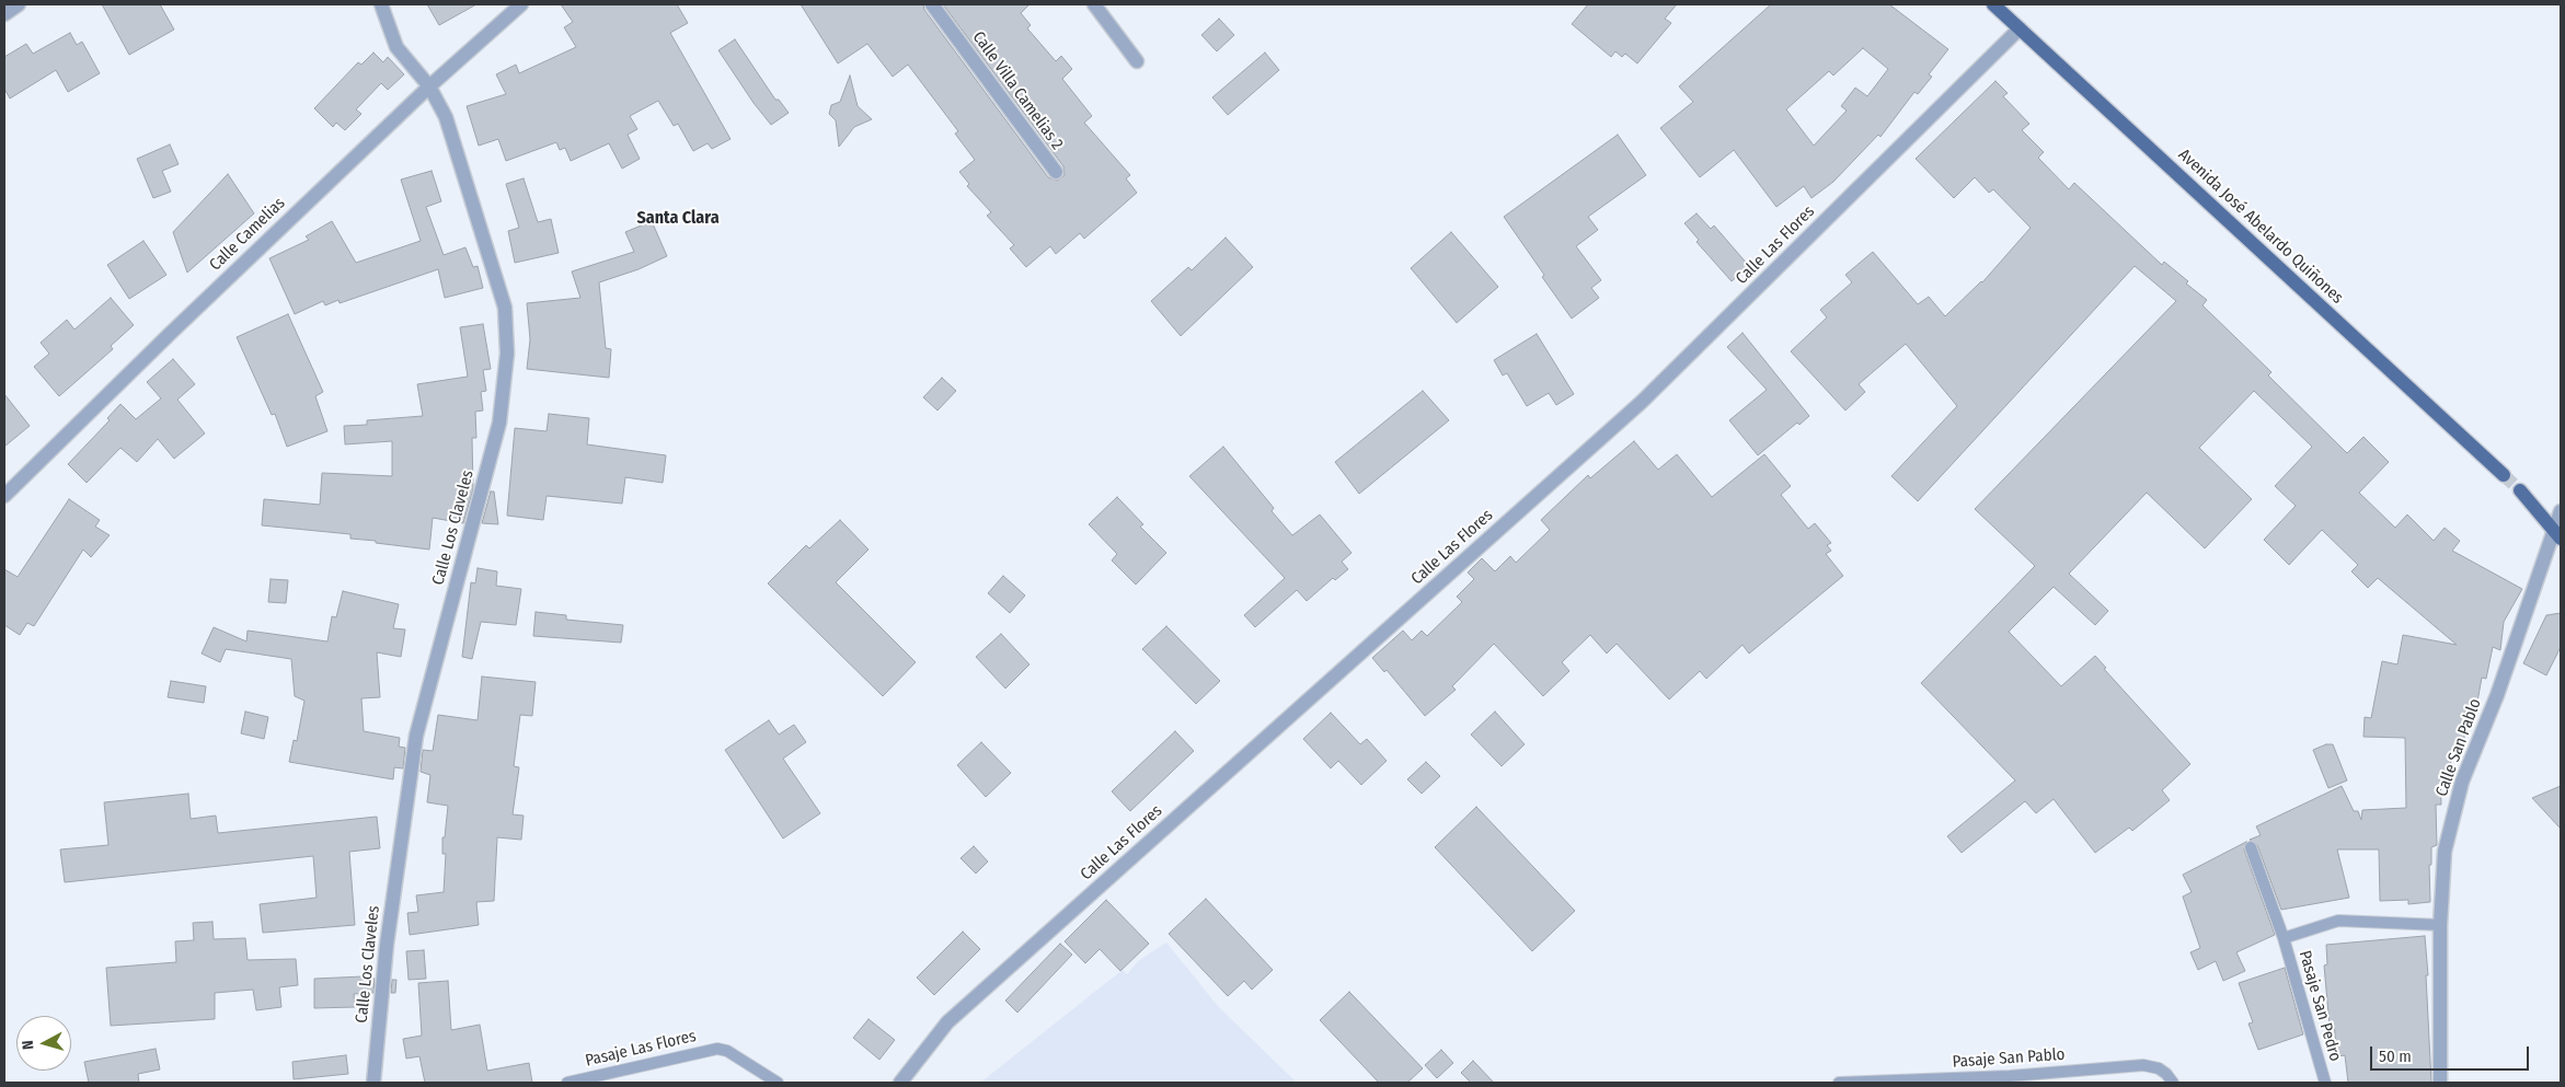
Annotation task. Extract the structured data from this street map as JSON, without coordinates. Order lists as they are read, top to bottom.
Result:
{
  "streets": {
    "main road": ["Avenida José Abelardo Quiñones"],
    "street": [
      "Calle Villa Camelias 2",
      "Calle Camelias",
      "Calle Las Flores",
      "Calle Los Claveles",
      "Calle San Pablo"
    ],
    "lane": ["Pasaje San Pedro", "Pasaje Las Flores", "Pasaje San Pablo"]
  },
  "crossings": [
    ["Avenida José Abelardo Quiñones", "Calle Las Flores"],
    ["Calle Camelias", "Calle Los Claveles"],
    ["Calle San Pablo", "Pasaje San Pedro"]
  ],
  "districts": ["Santa Clara"],
  "scale_bar": "50 m",
  "north": "left"
}
